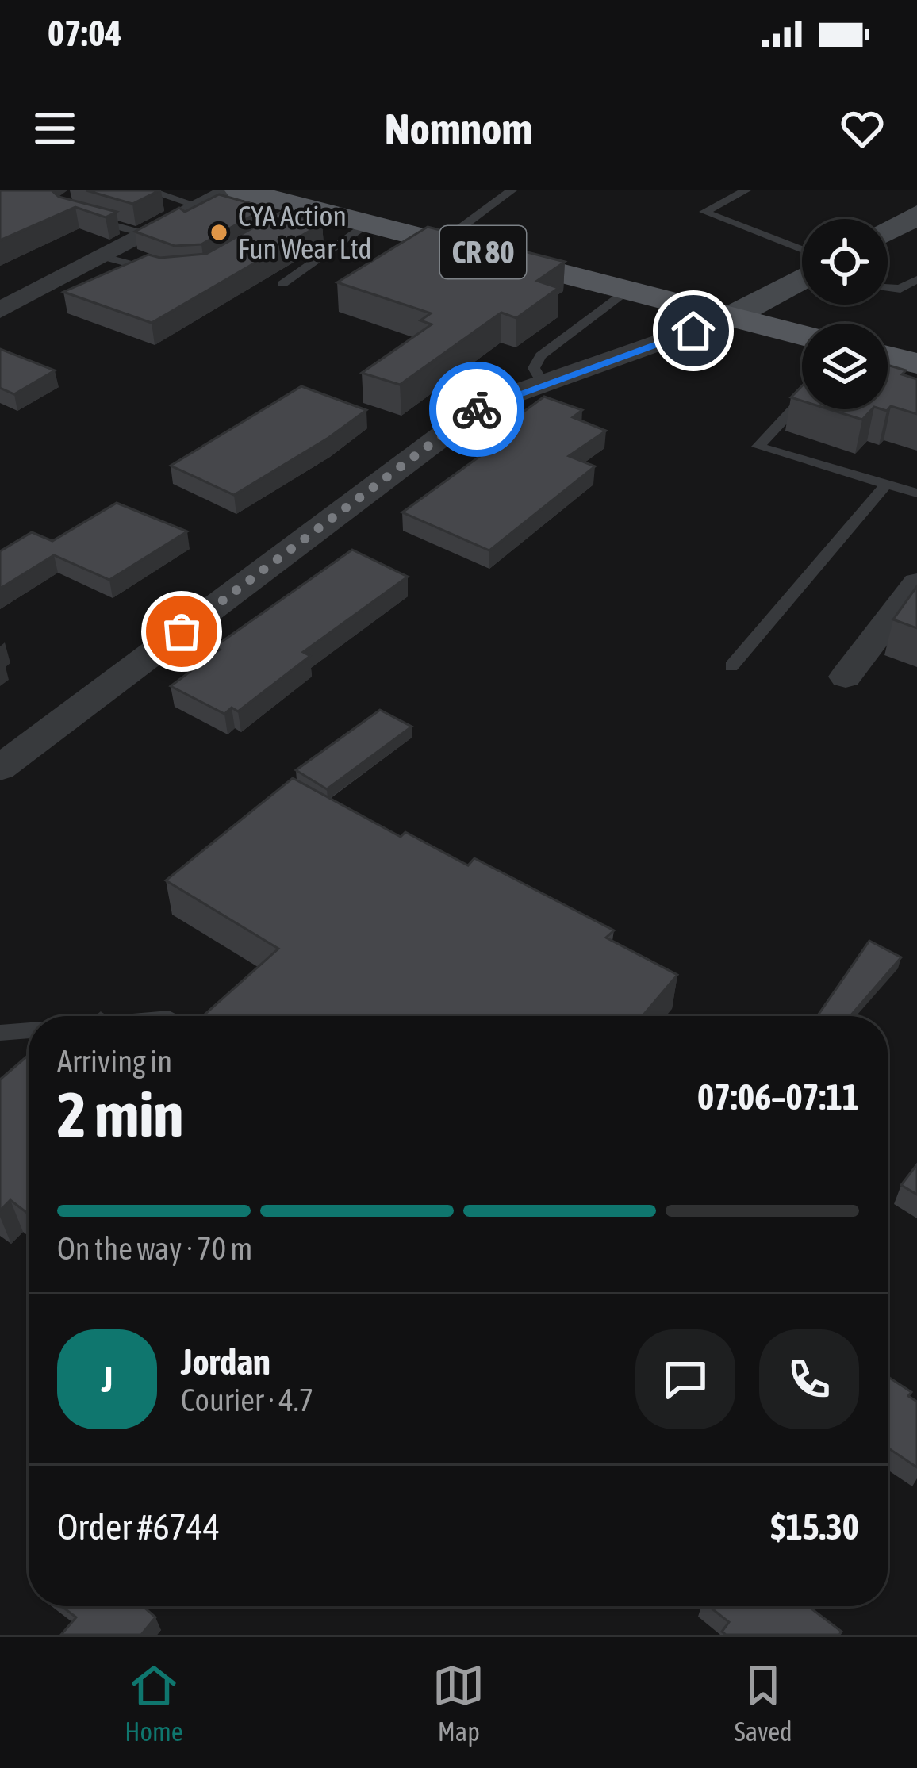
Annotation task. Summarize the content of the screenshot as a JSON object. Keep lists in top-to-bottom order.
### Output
{
  "streets": {
    "main road": ["CR 80"]
  },
  "places": ["CYA Action Fun Wear Ltd"],
  "page": {
    "status": "07:04",
    "header": "Nomnom",
    "heading": ["2 min", "Arriving in", "07:06–07:11"],
    "panel": [
      "Jordan",
      "Courier · 4.7",
      "Order #6744",
      "$15.30"
    ],
    "bar": "On the way · 70 m",
    "round": "J",
    "tabs": ["Home", "Map", "Saved"]
  }
}
